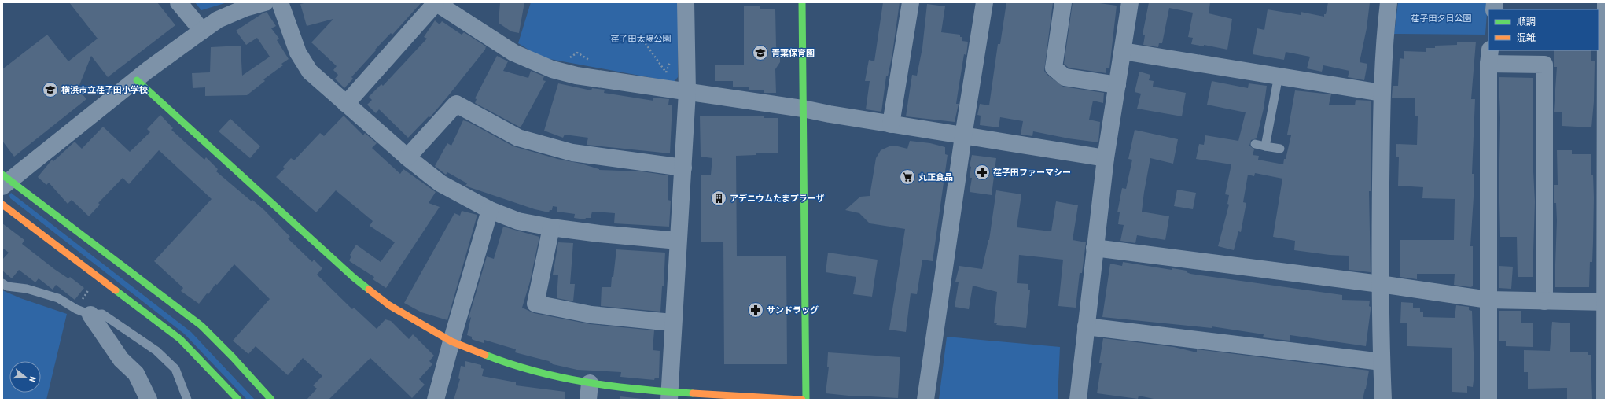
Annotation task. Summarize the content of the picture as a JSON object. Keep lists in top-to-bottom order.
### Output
{
  "parks": ["荏子田夕日公園", "荏子田太陽公園"],
  "places": {
    "school or university": ["青葉保育園", "横浜市立荏子田小学校"],
    "pharmacy": ["荏子田ファーマシー", "サンドラッグ"],
    "supermarket": ["丸正食品"],
    "building": ["アデニウムたまプラーザ"]
  },
  "legend": ["順調", "混雑"],
  "north": "right"
}
